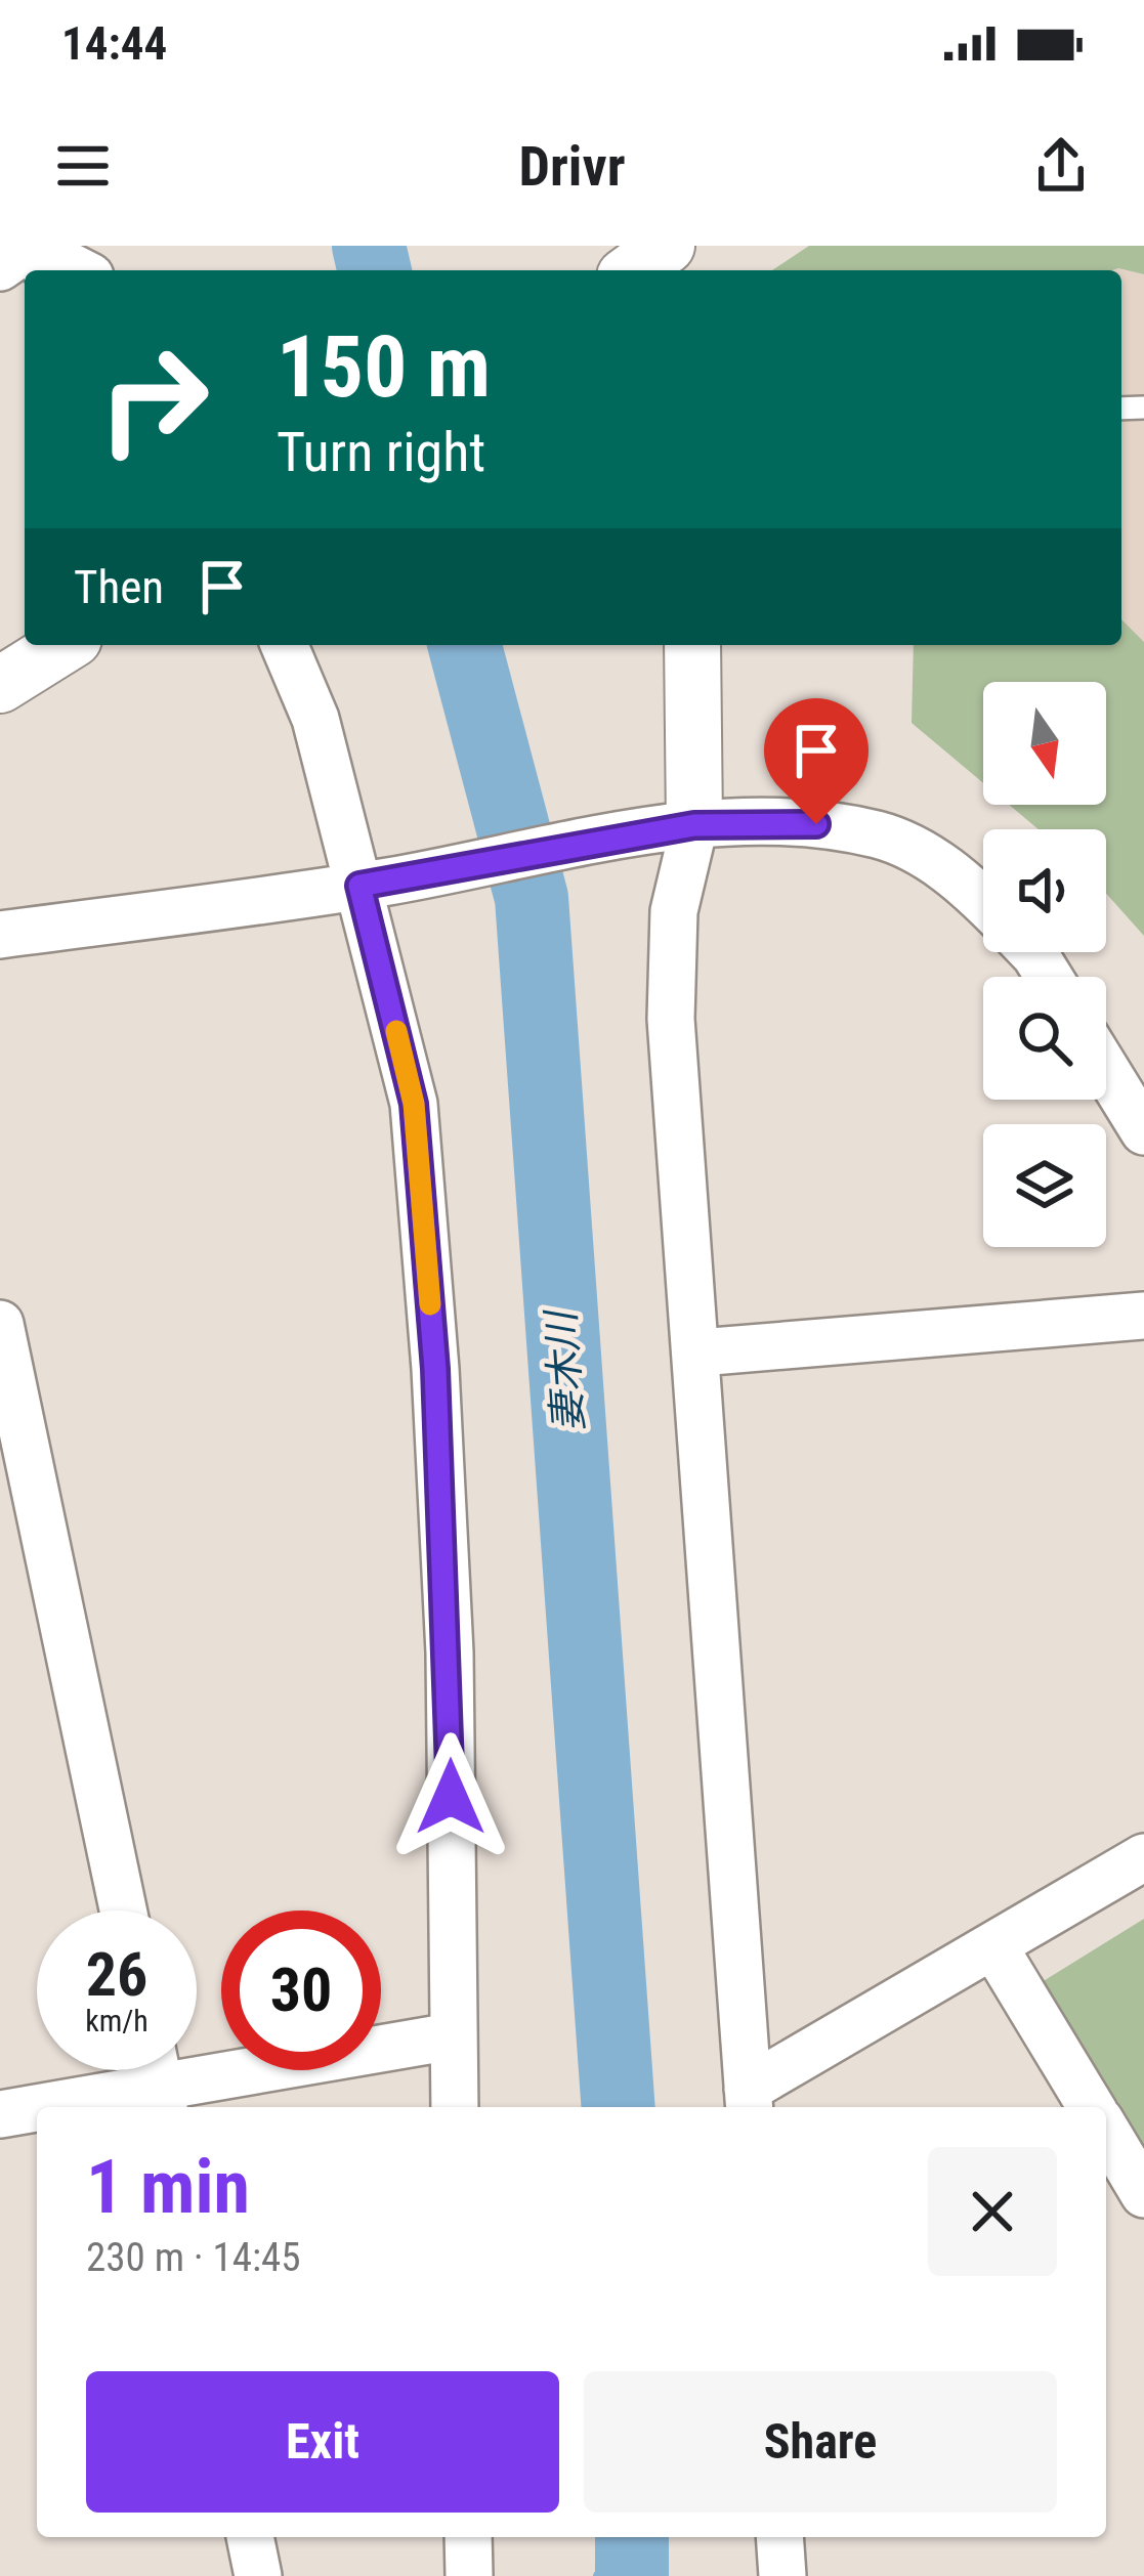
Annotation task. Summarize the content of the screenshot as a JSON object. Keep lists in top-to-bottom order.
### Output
{
  "water": ["妻木川"],
  "north": "bottom",
  "page": {
    "status": "14:44",
    "header": "Drivr",
    "turn": ["150 m", "Turn right"],
    "then": "Then",
    "speed": "26 km/h",
    "limit": "30",
    "heading": ["1 min", "230 m · 14:45"],
    "buttons": ["Exit", "Share"]
  }
}
